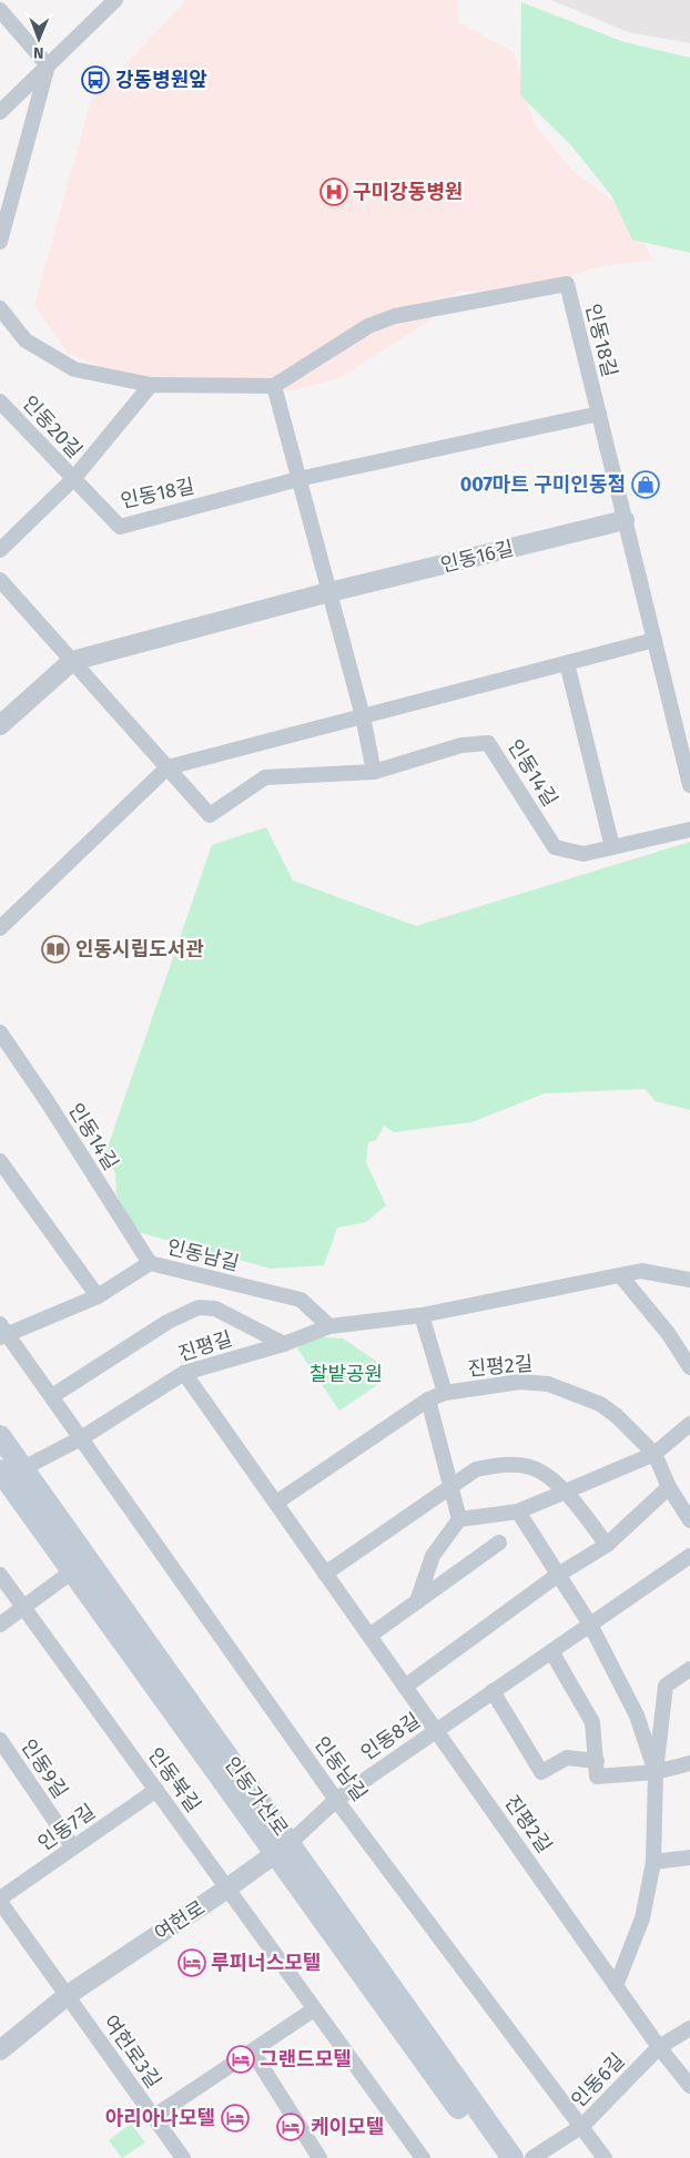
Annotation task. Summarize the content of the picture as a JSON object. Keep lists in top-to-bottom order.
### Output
{
  "streets": {
    "main road": ["인동가산로"],
    "street": [
      "인동18길",
      "인동20길",
      "인동16길",
      "인동14길",
      "인동남길",
      "진평길",
      "진평2길",
      "인동8길",
      "인동9길",
      "인동북길",
      "인동7길",
      "여헌로",
      "여헌로3길",
      "인동6길"
    ]
  },
  "crossings": [
    ["인동18길", "인동20길"],
    ["인동14길", "인동남길"],
    ["인동남길", "진평길"],
    ["인동남길", "인동8길"],
    ["인동남길", "인동6길"],
    ["진평길", "진평2길"],
    ["진평길", "인동가산로"],
    ["진평2길", "인동8길"],
    ["진평2길", "인동6길"],
    ["인동8길", "인동가산로"],
    ["인동8길", "여헌로"],
    ["인동9길", "인동7길"],
    ["인동북길", "인동7길"],
    ["인동북길", "여헌로"],
    ["인동가산로", "여헌로"],
    ["여헌로", "여헌로3길"]
  ],
  "parks": ["찰밭공원"],
  "places": {
    "bus stop": ["강동병원앞"],
    "hospital": ["구미강동병원"],
    "shop": ["007마트 구미인동점"],
    "library": ["인동시립도서관"],
    "hotel": [
      "루피너스모텔",
      "그랜드모텔",
      "아리아나모텔",
      "케이모텔"
    ]
  },
  "north": "bottom"
}
